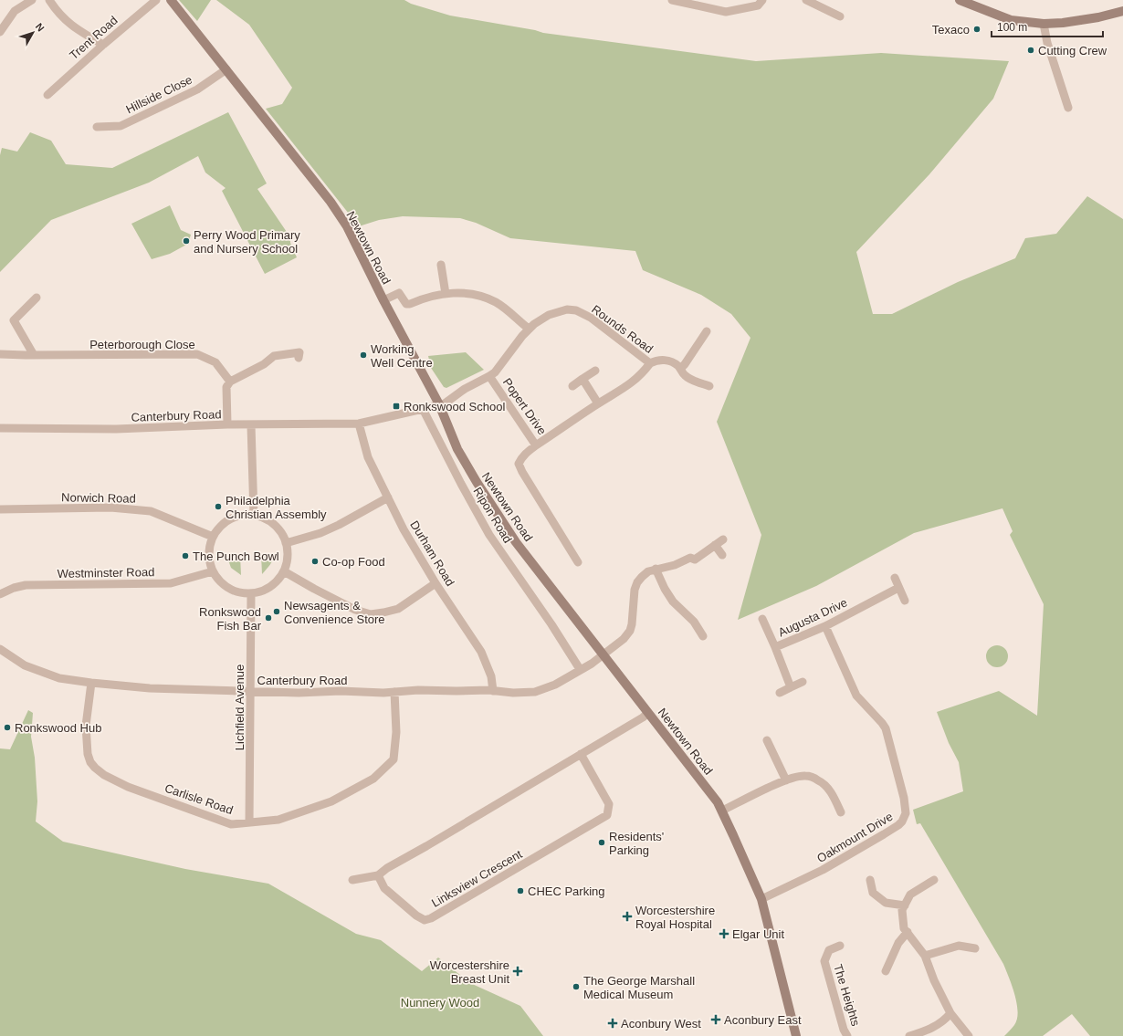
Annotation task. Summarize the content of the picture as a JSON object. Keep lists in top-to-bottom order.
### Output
{
  "streets": {
    "main road": ["Newtown Road"],
    "street": [
      "Trent Road",
      "Hillside Close",
      "Rounds Road",
      "Peterborough Close",
      "Popert Drive",
      "Canterbury Road",
      "Norwich Road",
      "Ripon Road",
      "Durham Road",
      "Westminster Road",
      "Augusta Drive",
      "Lichfield Avenue",
      "Carlisle Road",
      "Oakmount Drive",
      "Linksview Crescent",
      "The Heights"
    ]
  },
  "crossings": [
    ["Hillside Close", "Newtown Road"],
    ["Newtown Road", "Rounds Road"],
    ["Newtown Road", "Canterbury Road"],
    ["Newtown Road", "Oakmount Drive"],
    ["Rounds Road", "Popert Drive"],
    ["Rounds Road", "Canterbury Road"],
    ["Canterbury Road", "Ripon Road"],
    ["Canterbury Road", "Durham Road"],
    ["Canterbury Road", "Lichfield Avenue"],
    ["Canterbury Road", "Carlisle Road"],
    ["Norwich Road", "Westminster Road"],
    ["Norwich Road", "Lichfield Avenue"],
    ["Westminster Road", "Lichfield Avenue"],
    ["Augusta Drive", "Oakmount Drive"],
    ["Lichfield Avenue", "Carlisle Road"]
  ],
  "parks": ["Nunnery Wood"],
  "places": {
    "other": [
      "Texaco",
      "Cutting Crew",
      "Perry Wood Primary and Nursery School",
      "Working Well Centre",
      "Philadelphia Christian Assembly",
      "The Punch Bowl",
      "Co-op Food",
      "Newsagents & Convenience Store",
      "Ronkswood Fish Bar",
      "Ronkswood Hub",
      "Residents' Parking",
      "CHEC Parking",
      "The George Marshall Medical Museum"
    ],
    "transit": ["Ronkswood School"],
    "health": [
      "Worcestershire Royal Hospital",
      "Elgar Unit",
      "Worcestershire Breast Unit",
      "Aconbury East",
      "Aconbury West"
    ]
  },
  "scale_bar": "100 m",
  "north": "top right"
}
